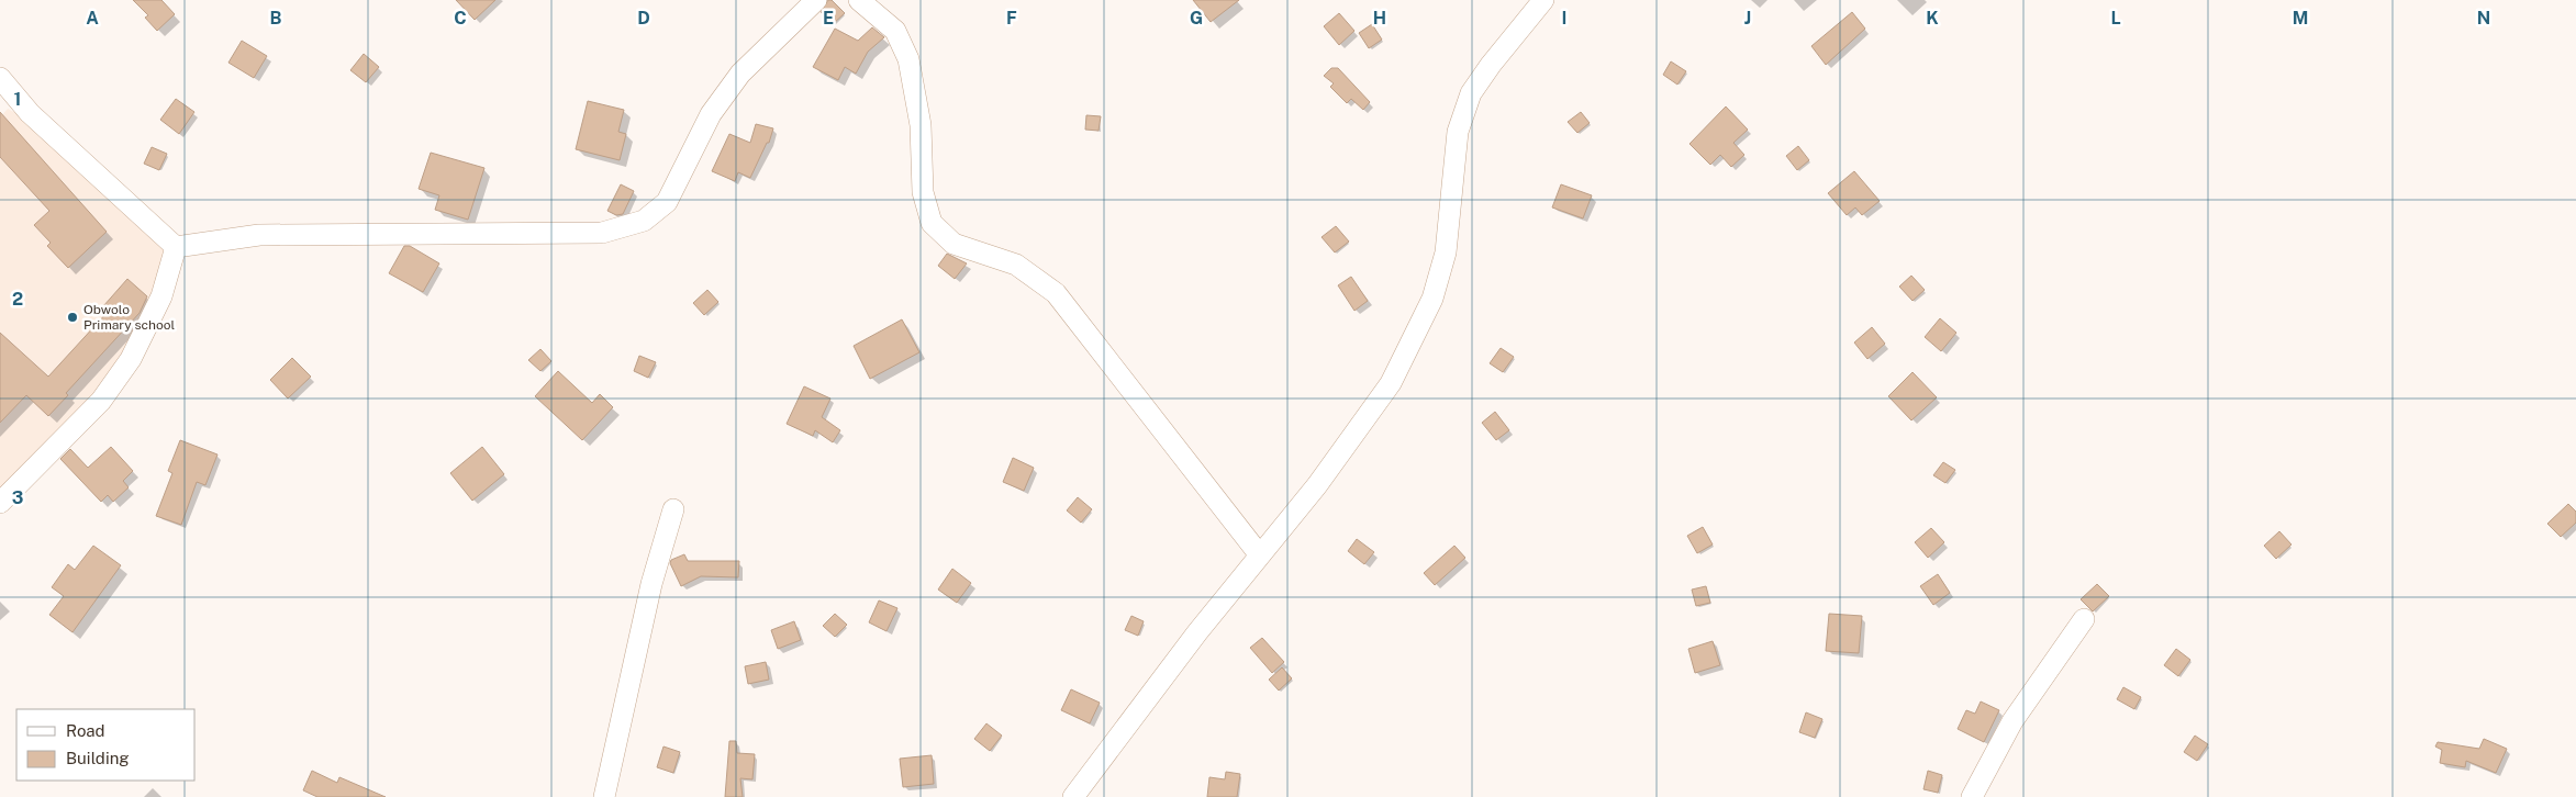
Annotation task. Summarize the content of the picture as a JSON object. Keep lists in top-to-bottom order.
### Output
{
  "places": ["Obwolo Primary school"],
  "legend": ["Road", "Building"],
  "grid": {
    "columns": [
      "A",
      "B",
      "C",
      "D",
      "E",
      "F",
      "G",
      "H",
      "I",
      "J",
      "K",
      "L",
      "M",
      "N"
    ],
    "rows": ["1", "2", "3"]
  }
}
